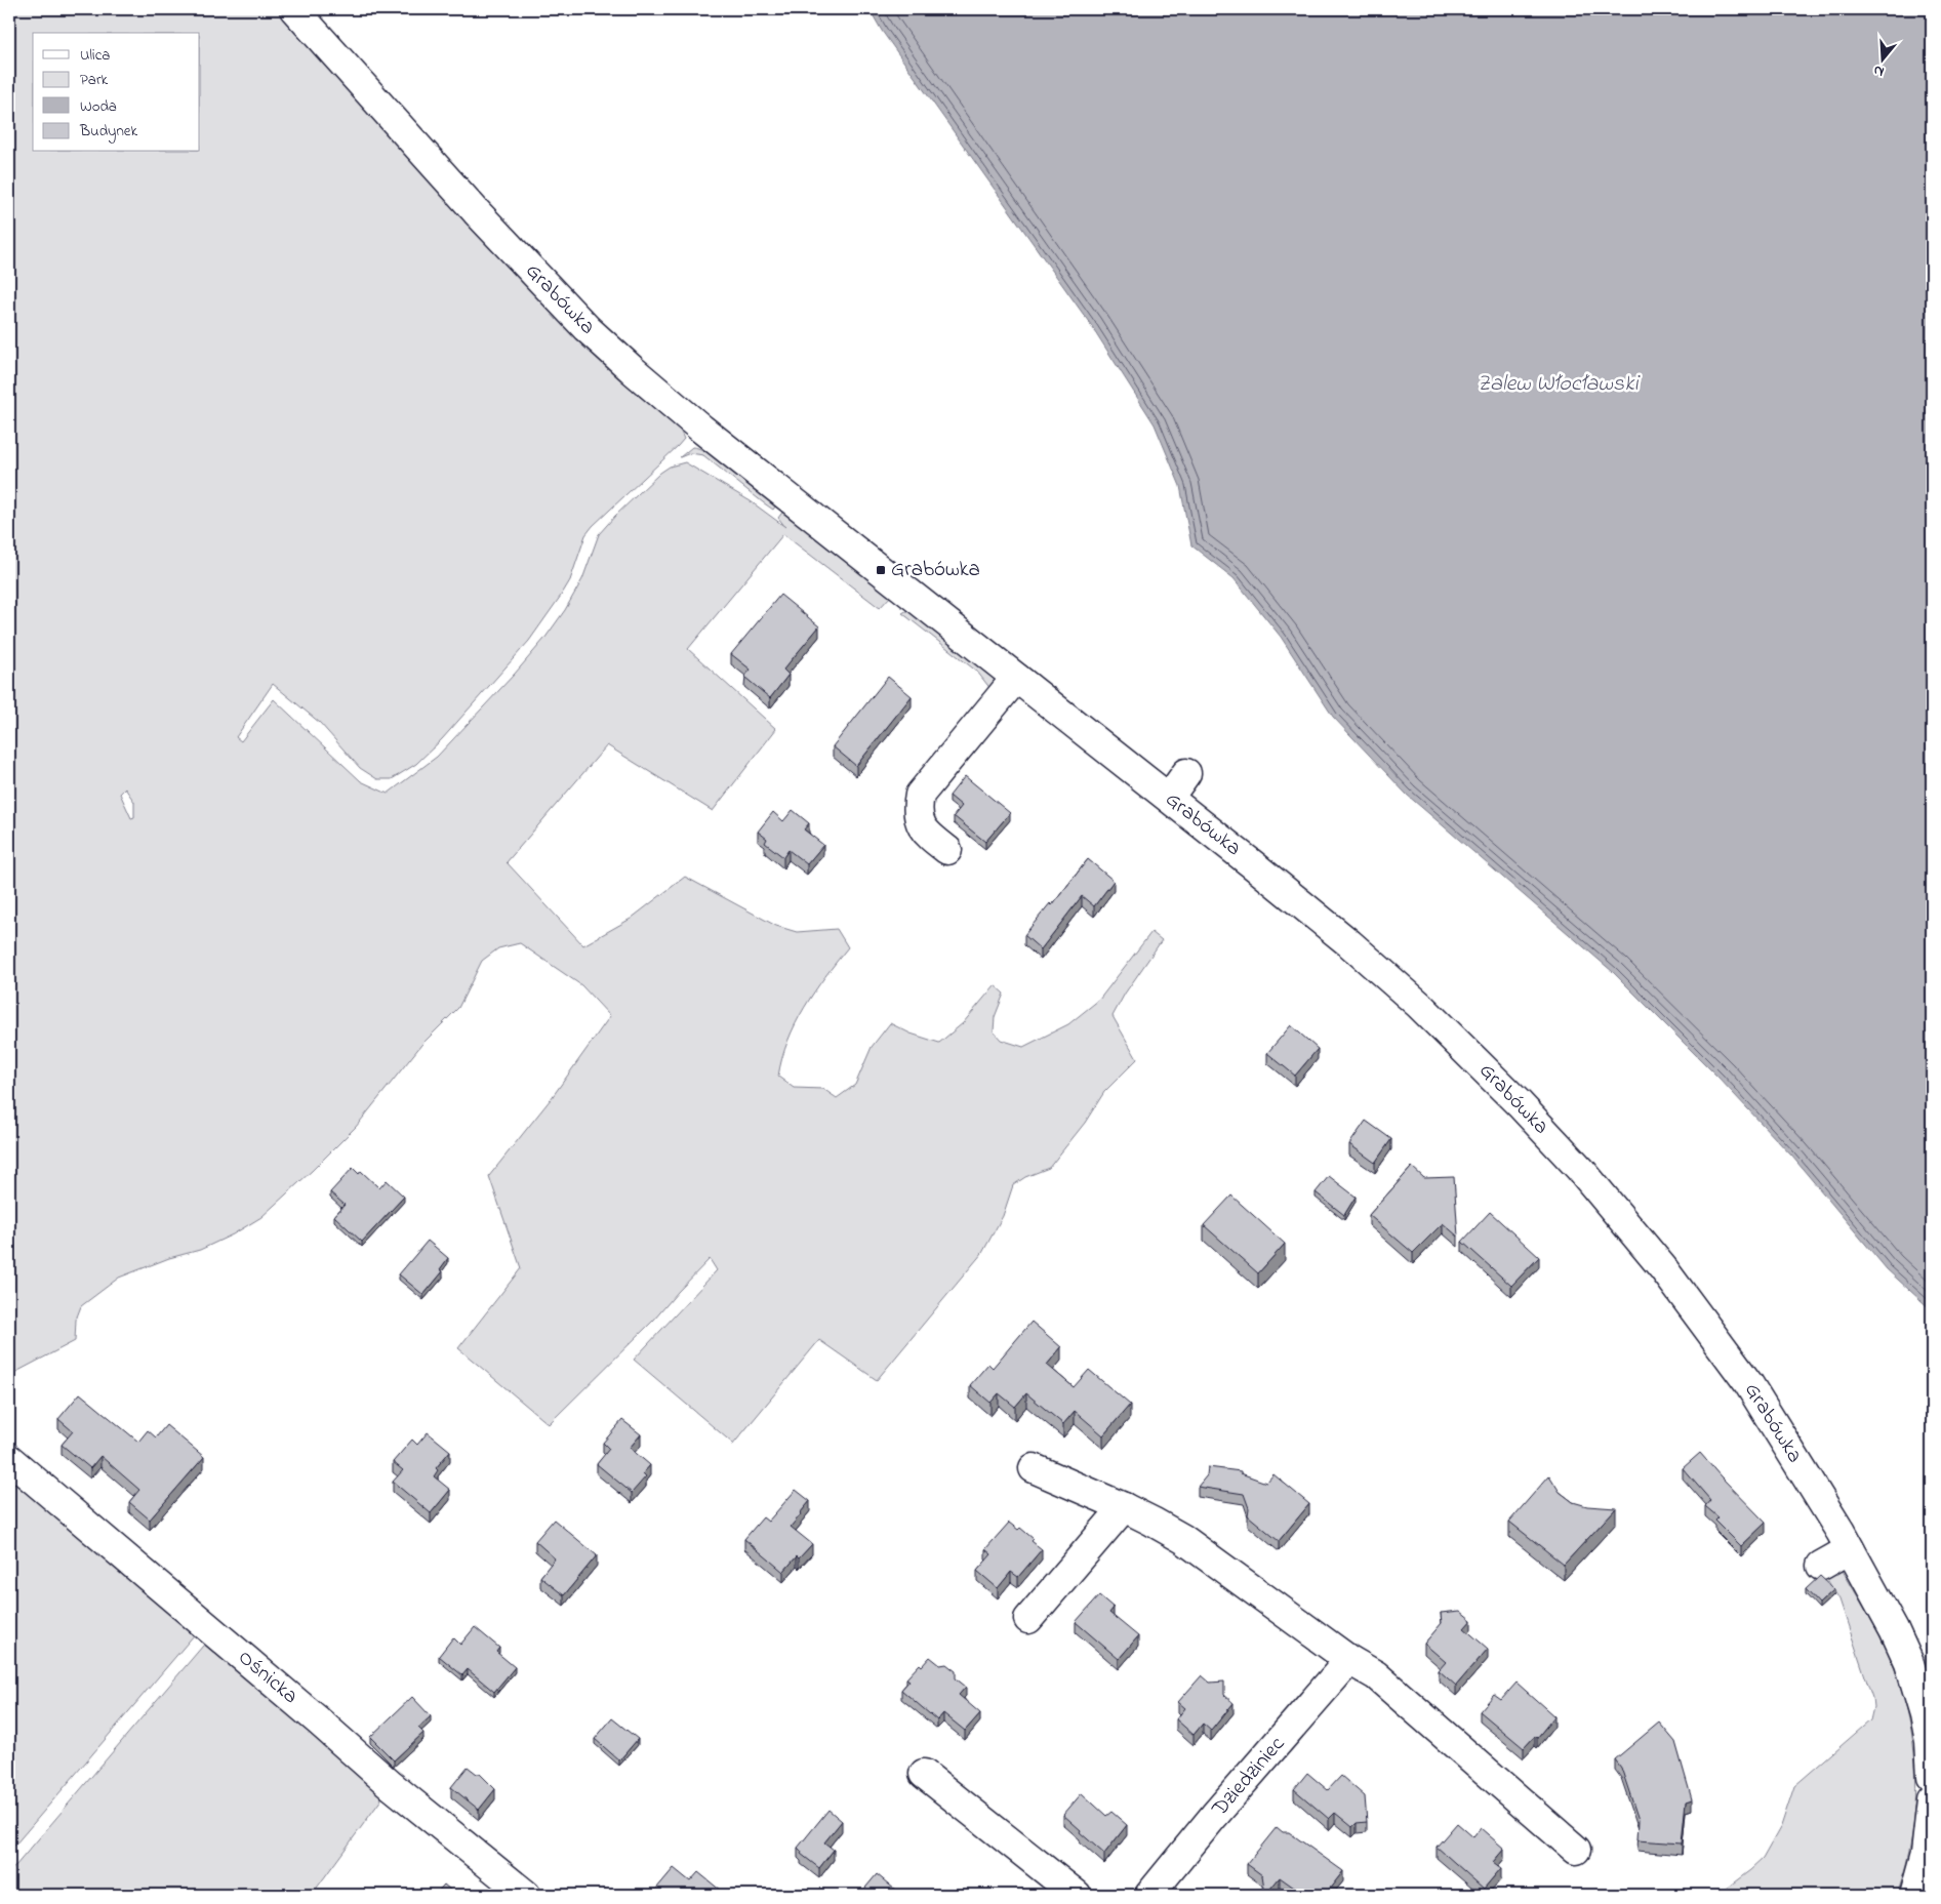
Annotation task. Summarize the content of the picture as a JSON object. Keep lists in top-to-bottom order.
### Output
{
  "streets": {
    "street": ["Grabówka", "Ośnicka", "Dziedziniec"]
  },
  "water": ["Zalew Włocławski"],
  "places": {
    "transit": ["Grabówka"]
  },
  "legend": [
    "Ulica",
    "Park",
    "Woda",
    "Budynek"
  ],
  "north": "bottom"
}
